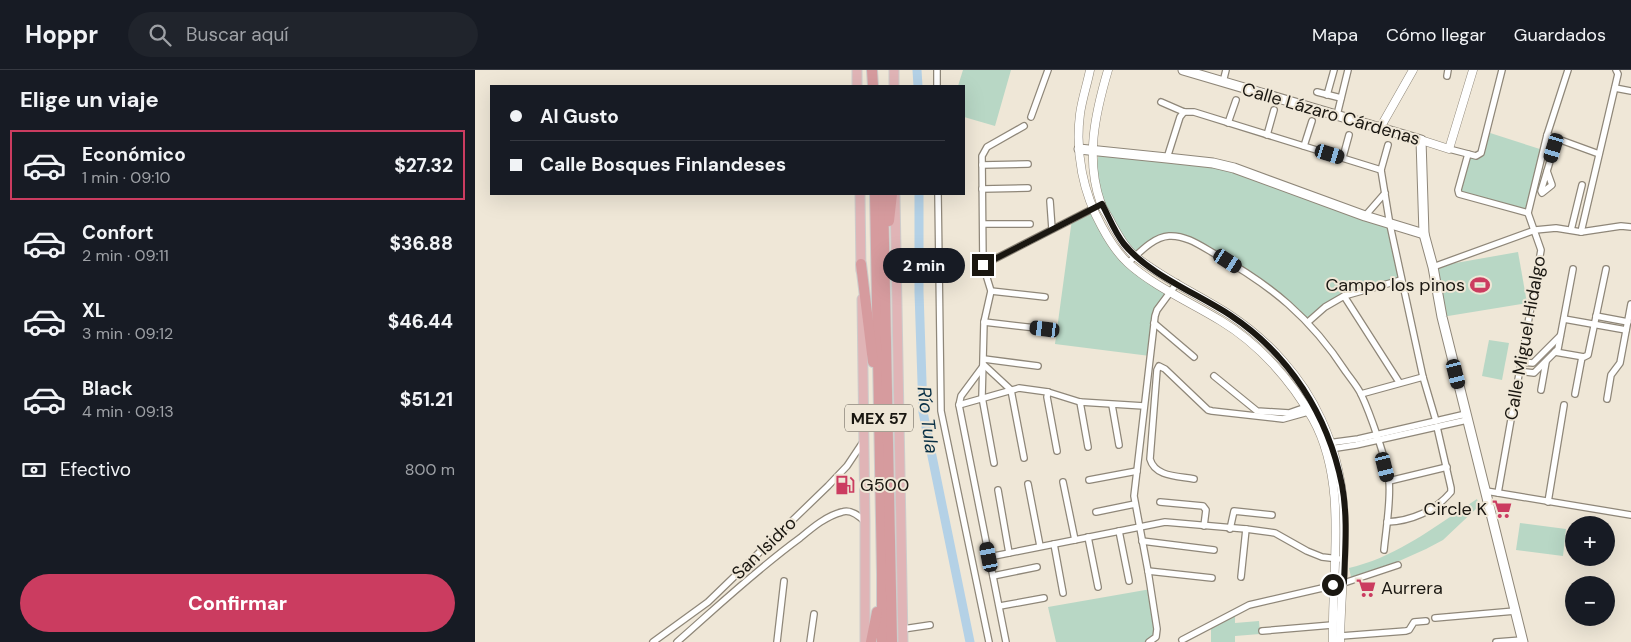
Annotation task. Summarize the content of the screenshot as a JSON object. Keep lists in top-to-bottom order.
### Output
{
  "streets": {
    "highway": ["MEX 57"],
    "main road": ["Calle Lázaro Cárdenas"],
    "street": ["Calle Miguel Hidalgo", "San Isidro"]
  },
  "water": ["Río Tula"],
  "places": {
    "sports": ["Campo los pinos"],
    "fuel station": ["G500"],
    "supermarket": ["Circle K", "Aurrera"]
  },
  "page": {
    "header": "Hoppr",
    "search": "Buscar aquí",
    "nav": ["Mapa", "Cómo llegar", "Guardados"],
    "heading": "Elige un viaje",
    "banner": ["Al Gusto", "Calle Bosques Finlandeses"],
    "list": [
      {
        "name": "Económico",
        "note": "1 min · 09:10",
        "value": "$27.32"
      },
      {
        "name": "Confort",
        "note": "2 min · 09:11",
        "value": "$36.88"
      },
      {
        "name": "XL",
        "note": "3 min · 09:12",
        "value": "$46.44"
      },
      {
        "name": "Black",
        "note": "4 min · 09:13",
        "value": "$51.21"
      }
    ],
    "bubble": "2 min",
    "pay": ["Efectivo", "800 m"],
    "map_buttons": ["+", "−"],
    "buttons": "Confirmar"
  }
}
